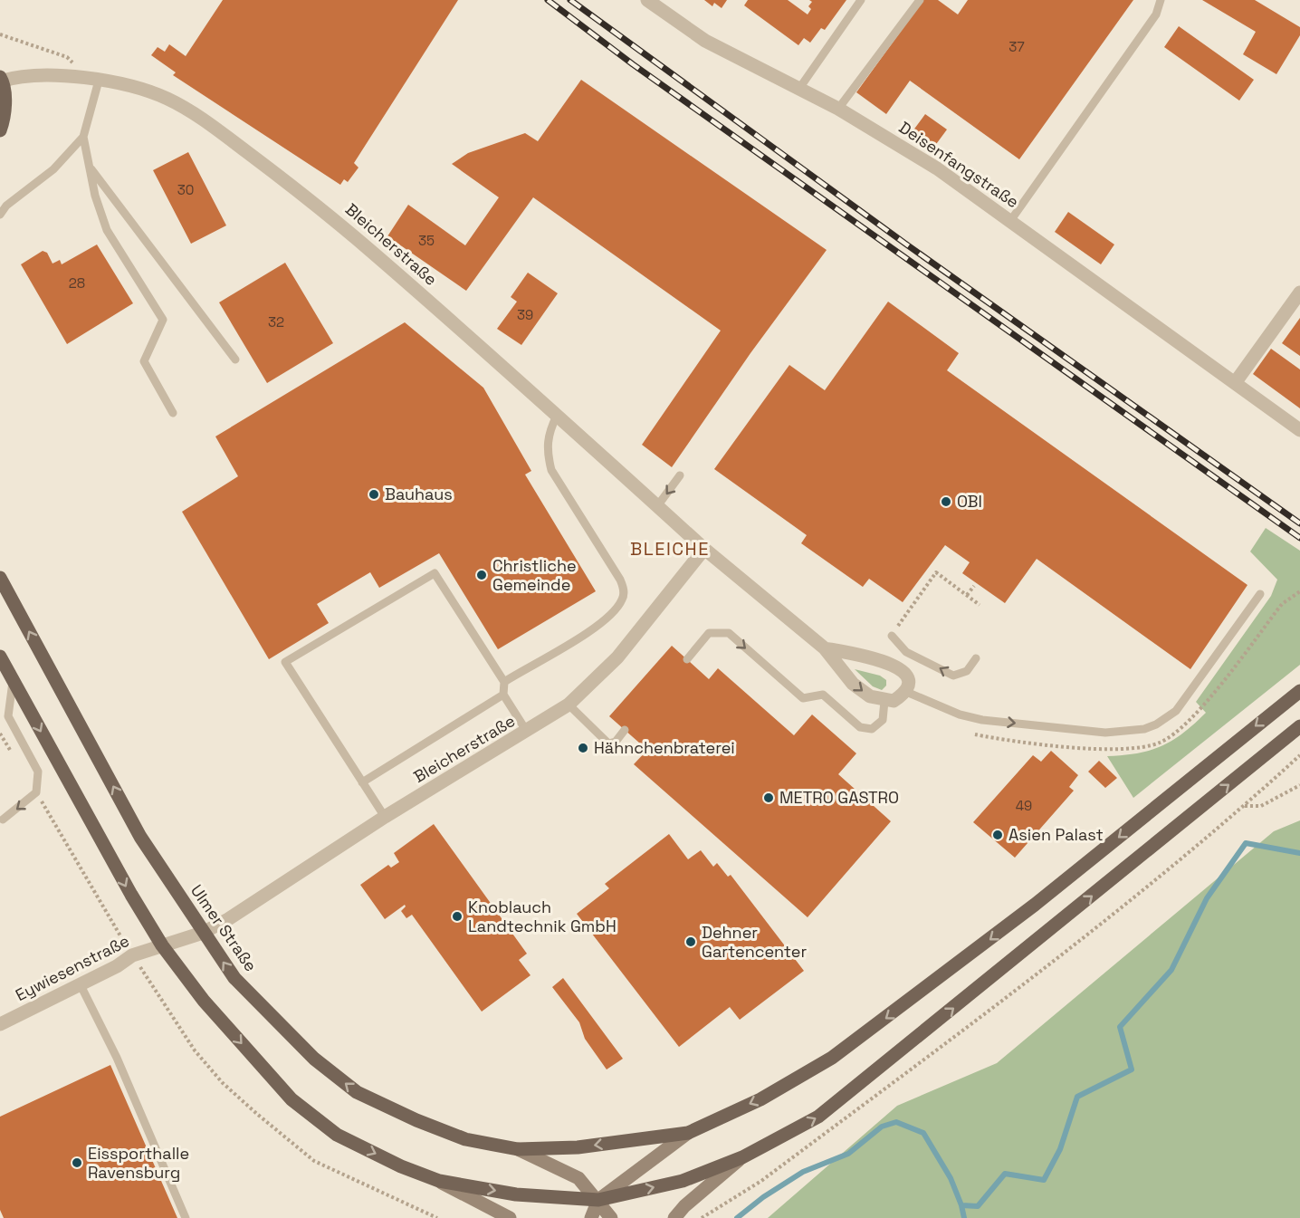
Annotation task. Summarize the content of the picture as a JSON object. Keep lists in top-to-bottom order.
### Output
{
  "streets": {
    "main road": ["Ulmer Straße"],
    "street": ["Deisenfangstraße", "Bleicherstraße", "Eywiesenstraße"]
  },
  "crossings": [
    ["Bleicherstraße", "Ulmer Straße"],
    ["Bleicherstraße", "Eywiesenstraße"],
    ["Ulmer Straße", "Eywiesenstraße"]
  ],
  "districts": ["BLEICHE"],
  "places": [
    "Bauhaus",
    "OBI",
    "Christliche Gemeinde",
    "Hähnchenbraterei",
    "METRO GASTRO",
    "Asien Palast",
    "Knoblauch Landtechnik GmbH",
    "Dehner Gartencenter",
    "Eissporthalle Ravensburg"
  ],
  "house_numbers": [
    "37",
    "30",
    "35",
    "28",
    "39",
    "32",
    "49"
  ]
}
